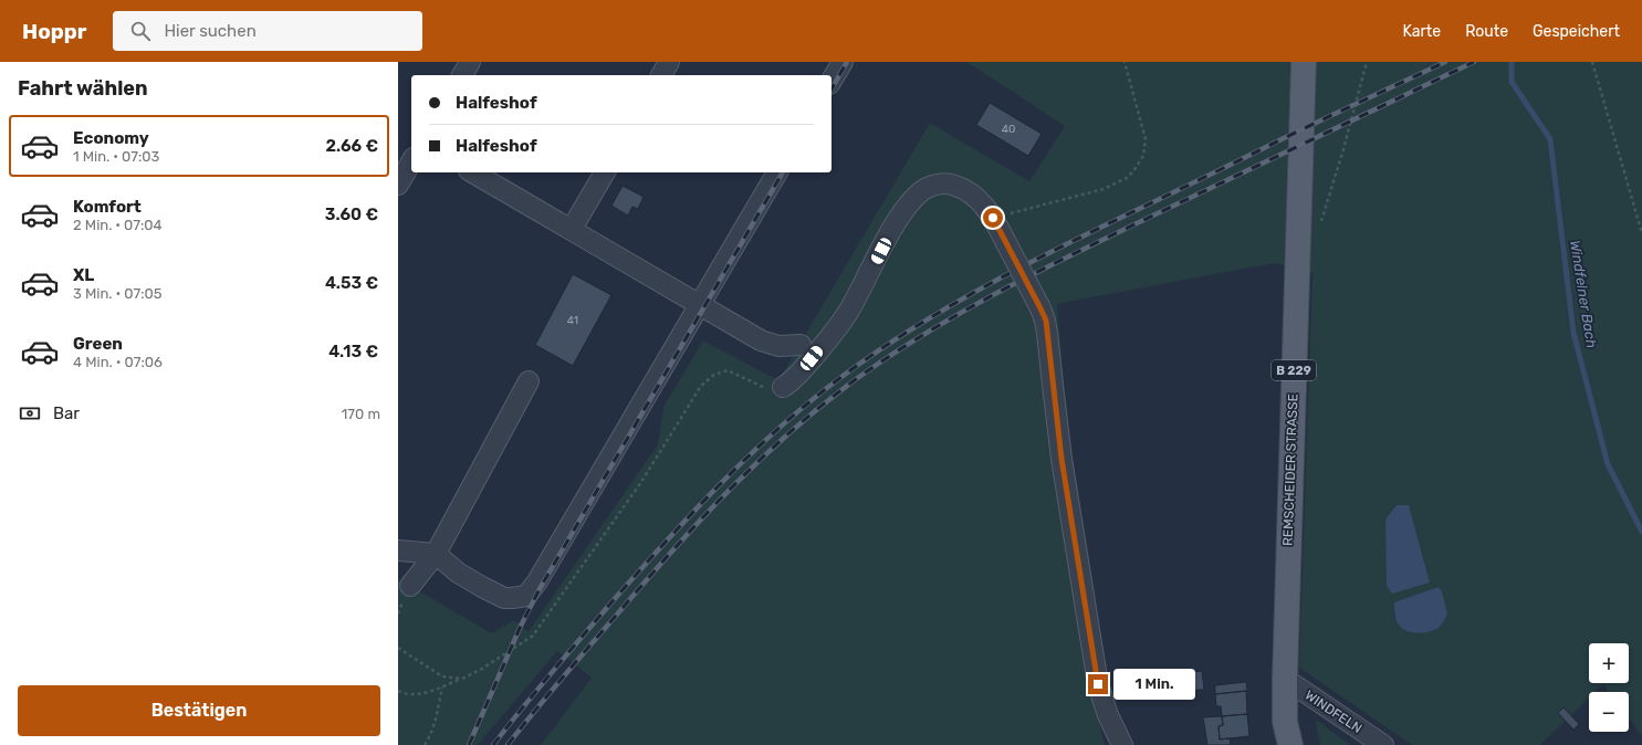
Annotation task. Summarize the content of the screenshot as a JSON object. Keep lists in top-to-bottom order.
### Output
{
  "streets": {
    "main road": ["B 229", "REMSCHEIDER STRASSE"],
    "street": ["WINDFELN"]
  },
  "crossings": [
    ["REMSCHEIDER STRASSE", "WINDFELN"]
  ],
  "water": ["Windfelner Bach"],
  "house_numbers": ["40", "41"],
  "page": {
    "header": "Hoppr",
    "search": "Hier suchen",
    "nav": ["Karte", "Route", "Gespeichert"],
    "heading": "Fahrt wählen",
    "banner": ["Halfeshof", "Halfeshof"],
    "list": [
      {
        "name": "Economy",
        "note": "1 Min. · 07:03",
        "value": "2.66 €"
      },
      {
        "name": "Komfort",
        "note": "2 Min. · 07:04",
        "value": "3.60 €"
      },
      {
        "name": "XL",
        "note": "3 Min. · 07:05",
        "value": "4.53 €"
      },
      {
        "name": "Green",
        "note": "4 Min. · 07:06",
        "value": "4.13 €"
      }
    ],
    "pay": ["Bar", "170 m"],
    "map_buttons": ["+", "−"],
    "bubble": "1 Min.",
    "buttons": "Bestätigen"
  }
}
